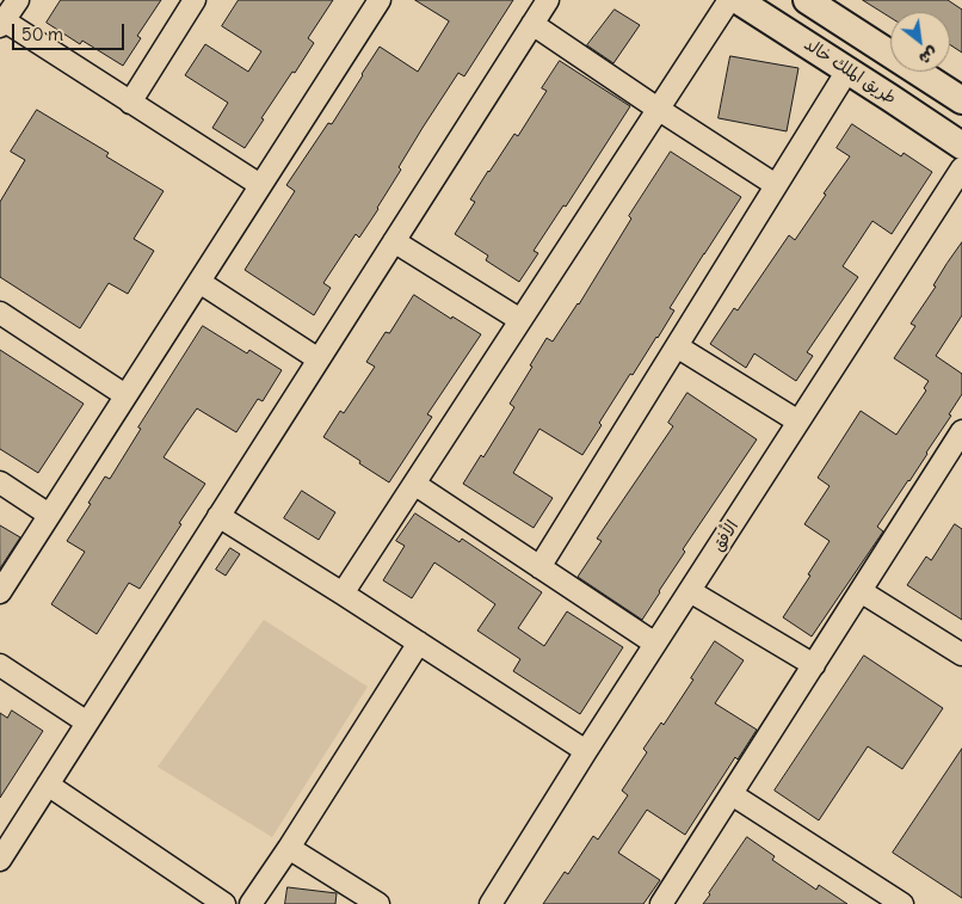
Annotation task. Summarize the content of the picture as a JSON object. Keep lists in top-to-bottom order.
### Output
{
  "streets": {
    "main road": ["طريق الملك خالد"],
    "street": ["الأفق"]
  },
  "scale_bar": "50 m",
  "north": "bottom right"
}
